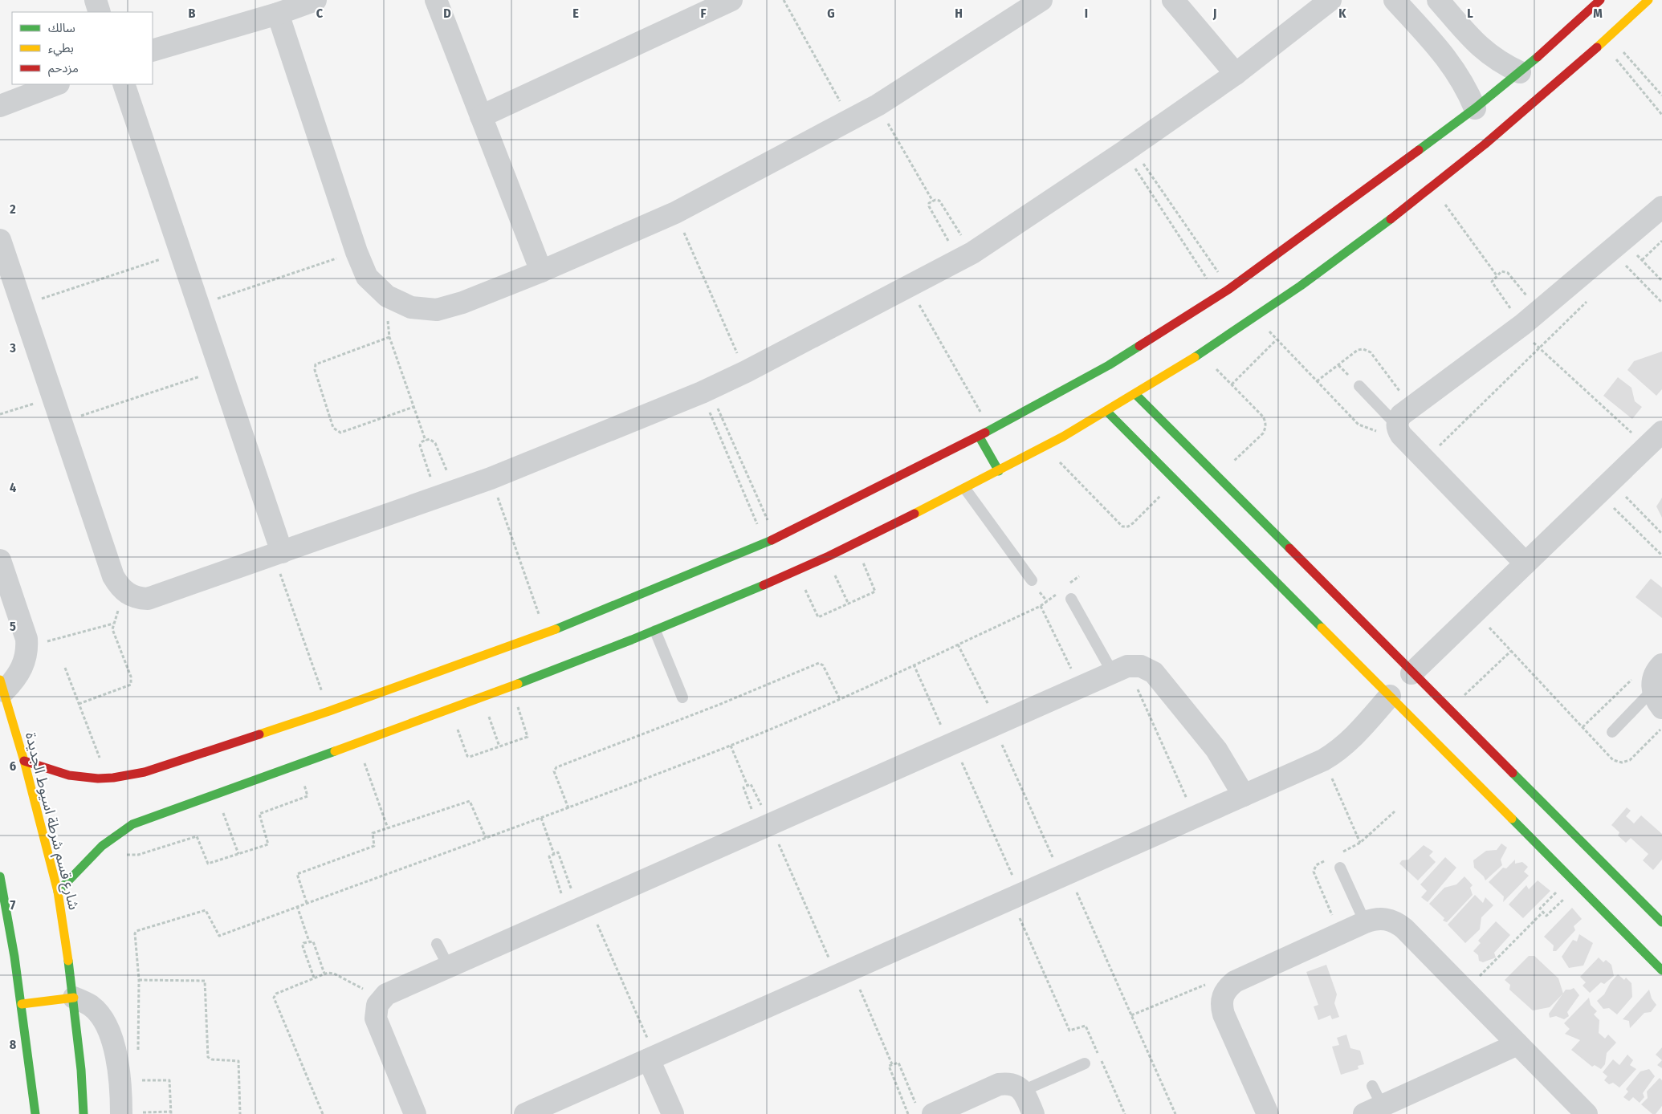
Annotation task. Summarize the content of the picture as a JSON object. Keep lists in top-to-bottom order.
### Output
{
  "streets": {
    "street": ["شارع قسم شرطة اسيوط الجديدة"]
  },
  "legend": ["سالك", "بطيء", "مزدحم"],
  "grid": {
    "columns": [
      "B",
      "C",
      "D",
      "E",
      "F",
      "G",
      "H",
      "I",
      "J",
      "K",
      "L",
      "M"
    ],
    "rows": [
      "2",
      "3",
      "4",
      "5",
      "6",
      "7",
      "8"
    ]
  }
}
